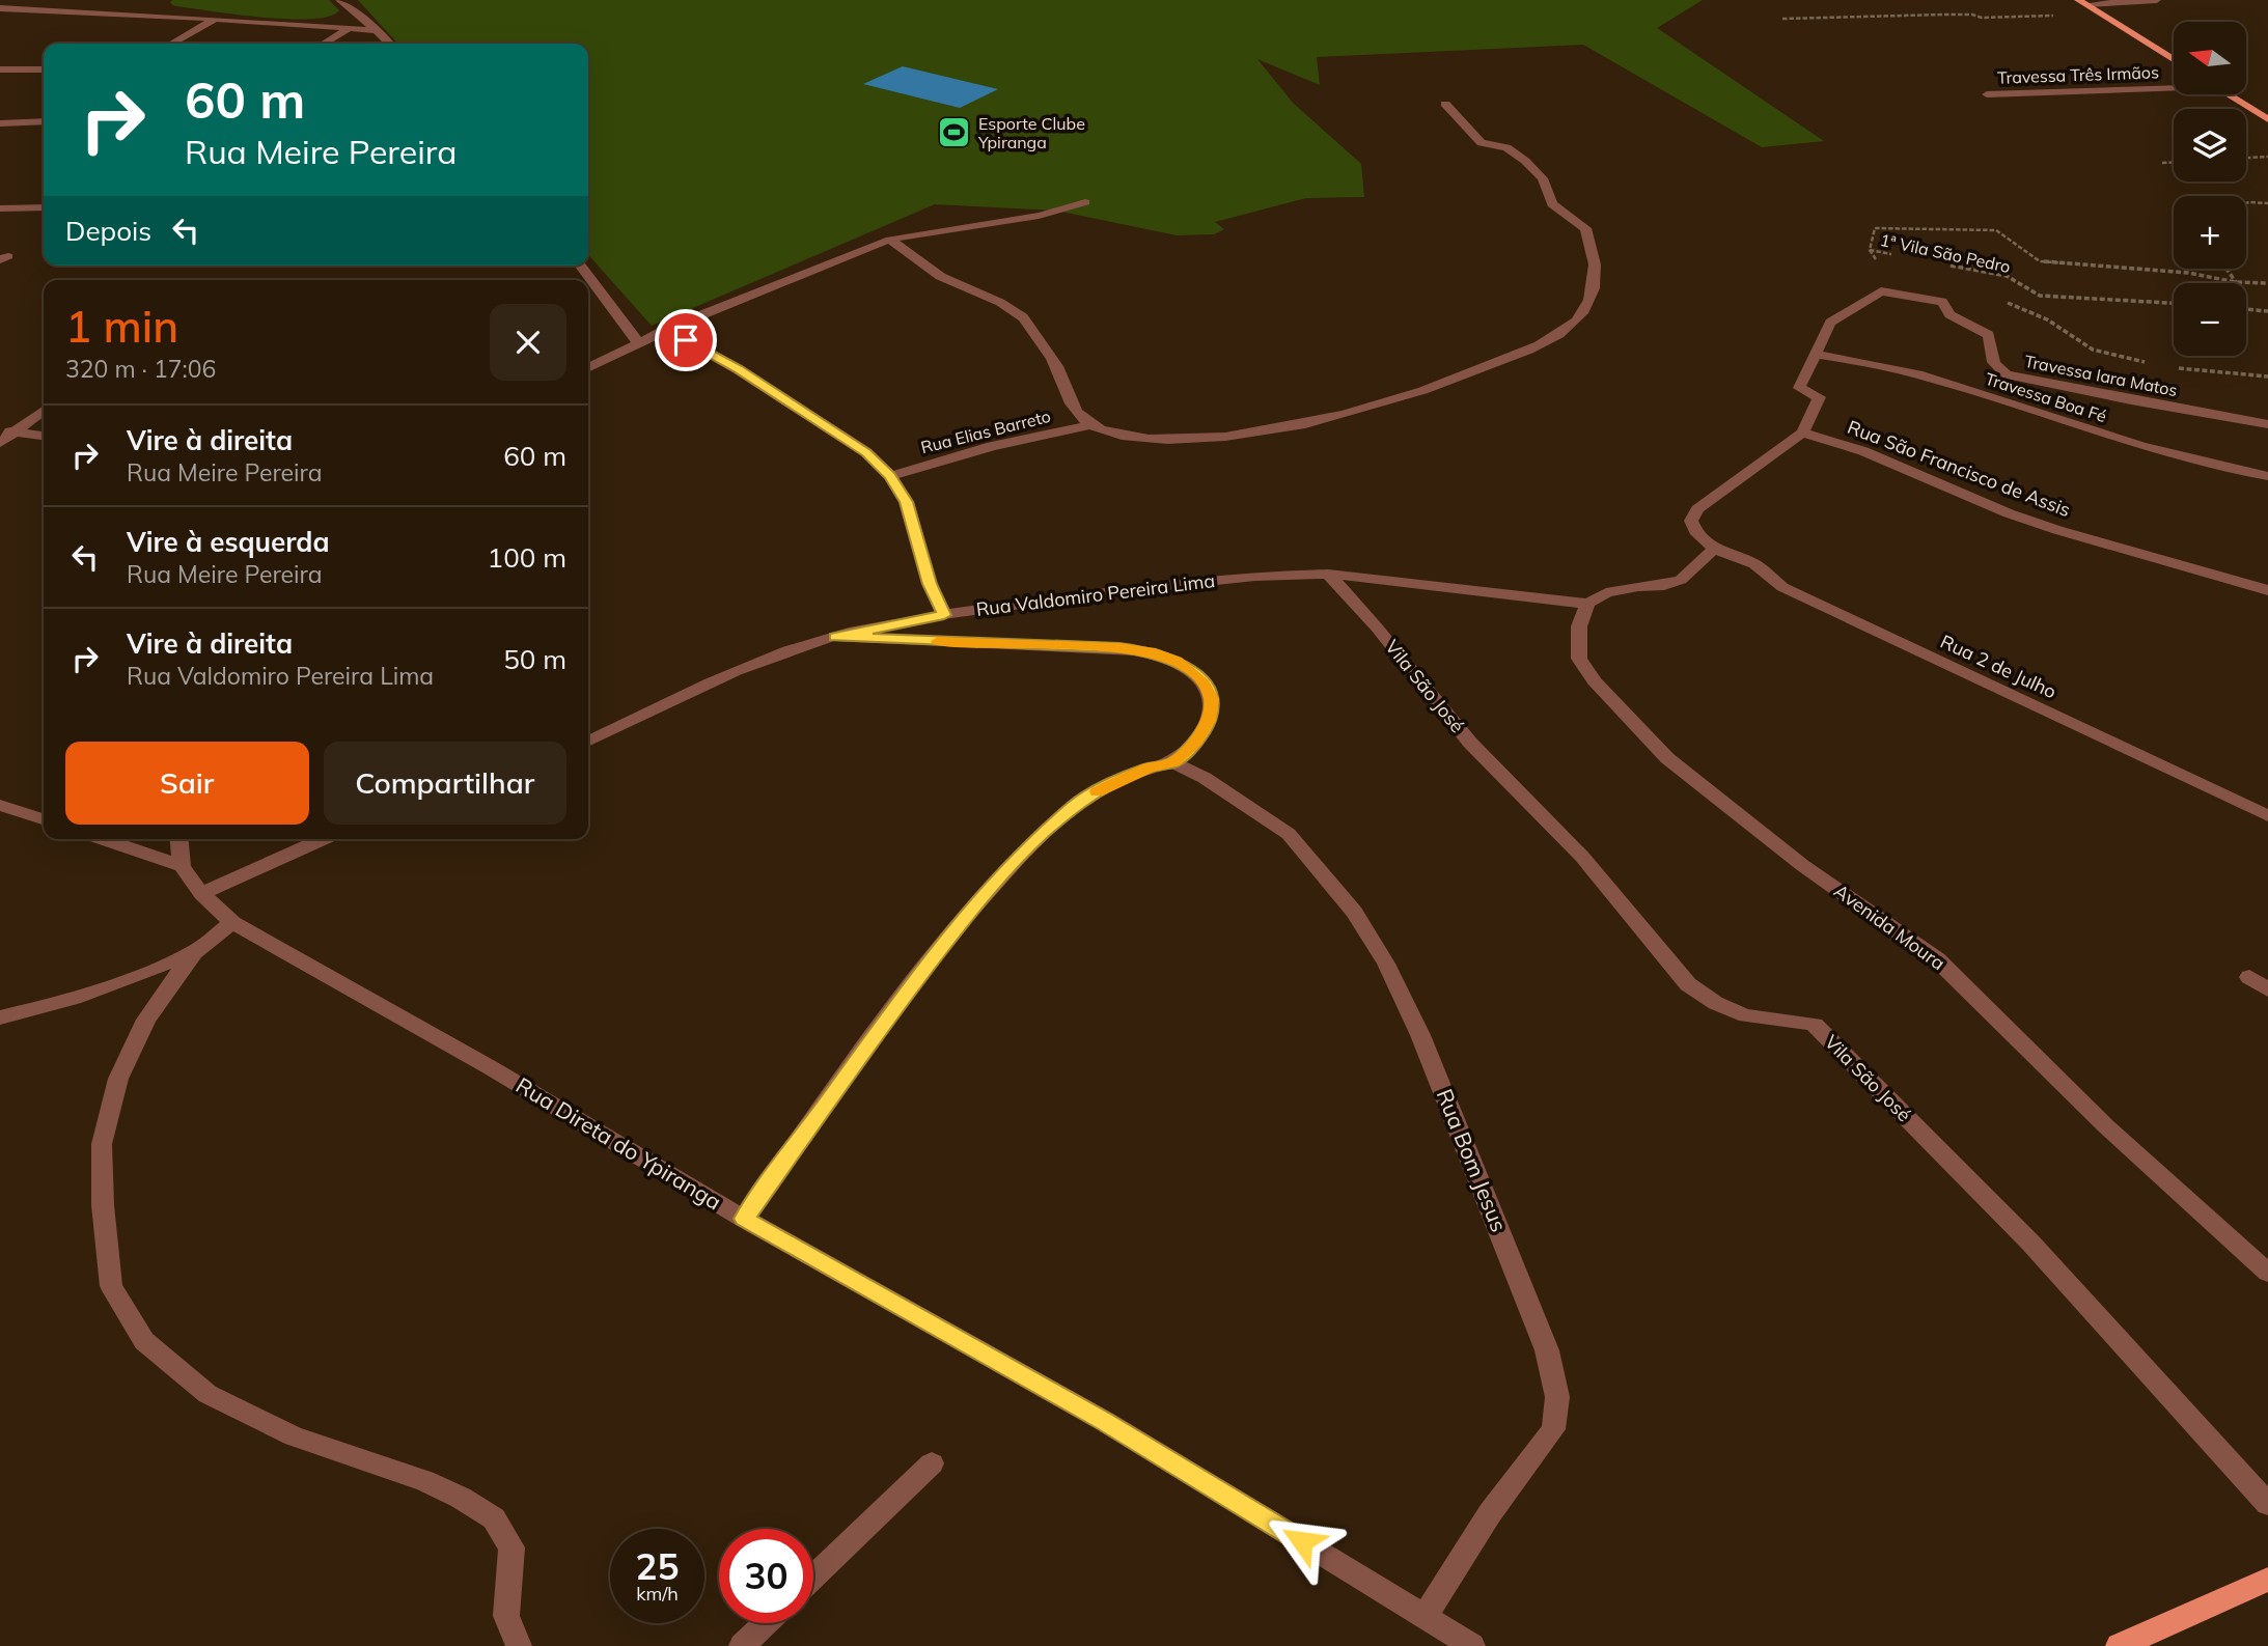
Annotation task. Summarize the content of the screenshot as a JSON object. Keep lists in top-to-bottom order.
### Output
{
  "streets": {
    "street": [
      "Travessa Três Irmãos",
      "Travessa Iara Matos",
      "Travessa Boa Fé",
      "Rua Elias Barreto",
      "Rua São Francisco de Assis",
      "Rua Valdomiro Pereira Lima",
      "Rua 2 de Julho",
      "Vila São José",
      "Avenida Moura",
      "Rua Direta do Ypiranga",
      "Rua Bom Jesus"
    ],
    "path": ["1ª Vila São Pedro"]
  },
  "crossings": [
    ["Travessa Iara Matos", "Travessa Boa Fé"],
    ["Rua Valdomiro Pereira Lima", "Vila São José"],
    ["Rua Valdomiro Pereira Lima", "Avenida Moura"],
    ["Rua Direta do Ypiranga", "Rua Bom Jesus"]
  ],
  "places": {
    "sports": ["Esporte Clube Ypiranga"]
  },
  "north": "left",
  "page": {
    "map_buttons": ["+", "−"],
    "turn": ["60 m", "Rua Meire Pereira"],
    "then": "Depois",
    "heading": ["1 min", "320 m · 17:06"],
    "list": [
      {
        "name": "Vire à direita",
        "note": "Rua Meire Pereira",
        "value": "60 m"
      },
      {
        "name": "Vire à esquerda",
        "note": "Rua Meire Pereira",
        "value": "100 m"
      },
      {
        "name": "Vire à direita",
        "note": "Rua Valdomiro Pereira Lima",
        "value": "50 m"
      }
    ],
    "buttons": ["Sair", "Compartilhar"],
    "speed": "25 km/h",
    "limit": "30"
  }
}
